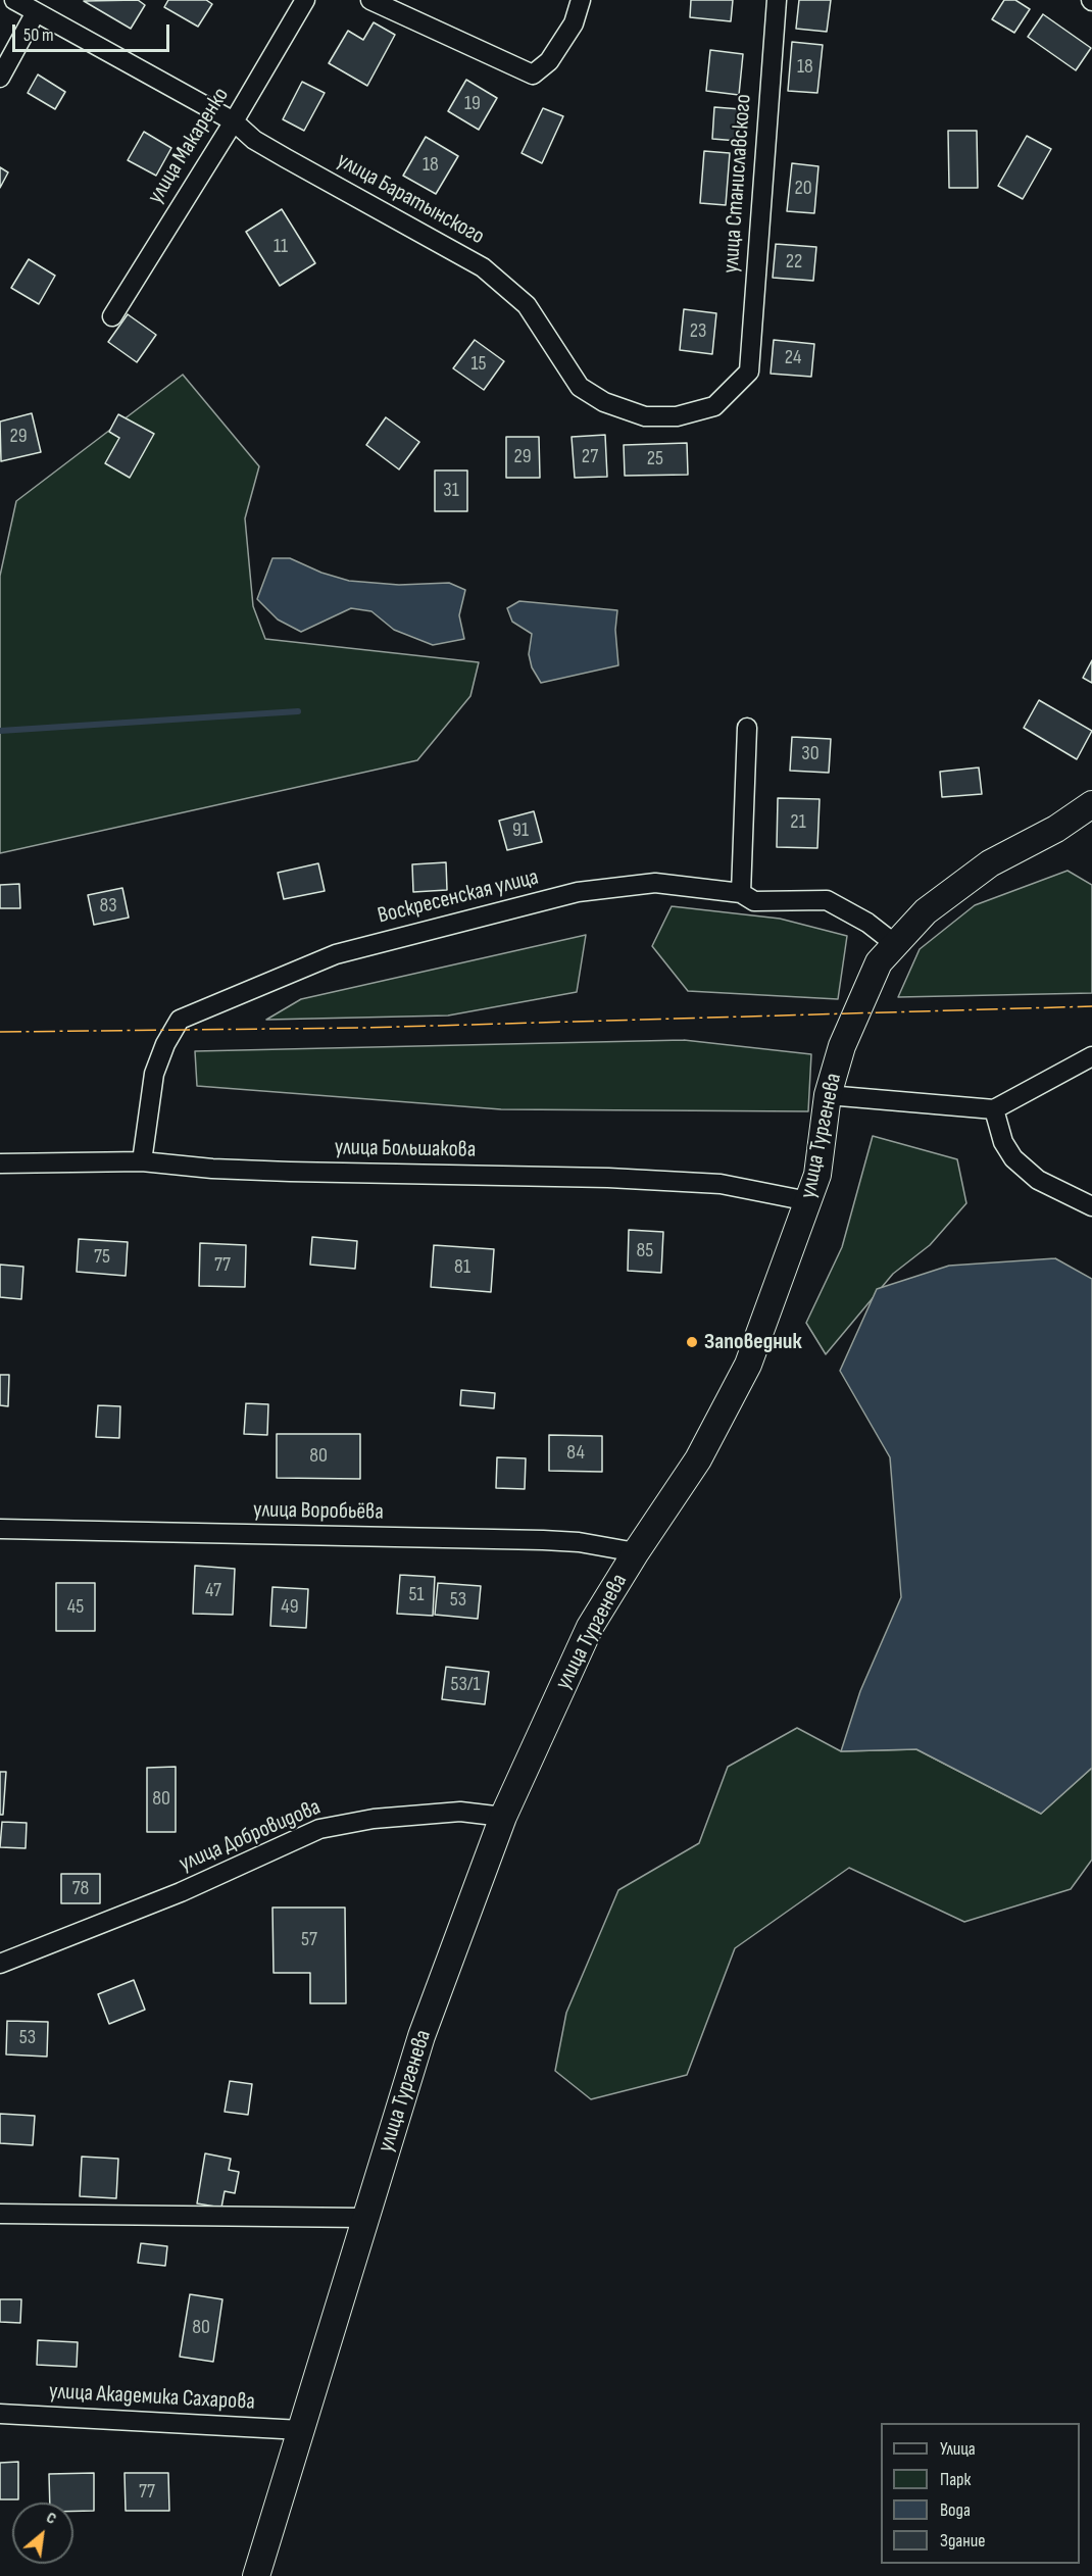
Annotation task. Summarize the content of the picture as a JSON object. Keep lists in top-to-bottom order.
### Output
{
  "streets": {
    "street": [
      "улица Макаренко",
      "улица Станиславского",
      "улица Баратынского",
      "Воскресенская улица",
      "улица Тургенева",
      "улица Большакова",
      "улица Воробьёва",
      "улица Добровидова",
      "улица Академика Сахарова"
    ]
  },
  "crossings": [
    ["улица Макаренко", "улица Баратынского"],
    ["улица Станиславского", "улица Баратынского"],
    ["Воскресенская улица", "улица Тургенева"],
    ["Воскресенская улица", "улица Большакова"],
    ["улица Тургенева", "улица Большакова"],
    ["улица Тургенева", "улица Воробьёва"],
    ["улица Тургенева", "улица Добровидова"],
    ["улица Тургенева", "улица Академика Сахарова"]
  ],
  "places": ["Заповедник"],
  "house_numbers": [
    "18",
    "19",
    "18",
    "20",
    "11",
    "22",
    "23",
    "24",
    "15",
    "29",
    "29",
    "27",
    "25",
    "31",
    "30",
    "21",
    "91",
    "83",
    "85",
    "75",
    "77",
    "81",
    "84",
    "80",
    "47",
    "51",
    "53",
    "45",
    "49",
    "53/1",
    "80",
    "78",
    "57",
    "53",
    "80",
    "77"
  ],
  "legend": [
    "Улица",
    "Парк",
    "Вода",
    "Здание"
  ],
  "scale_bar": "50 m",
  "north": "top right"
}
